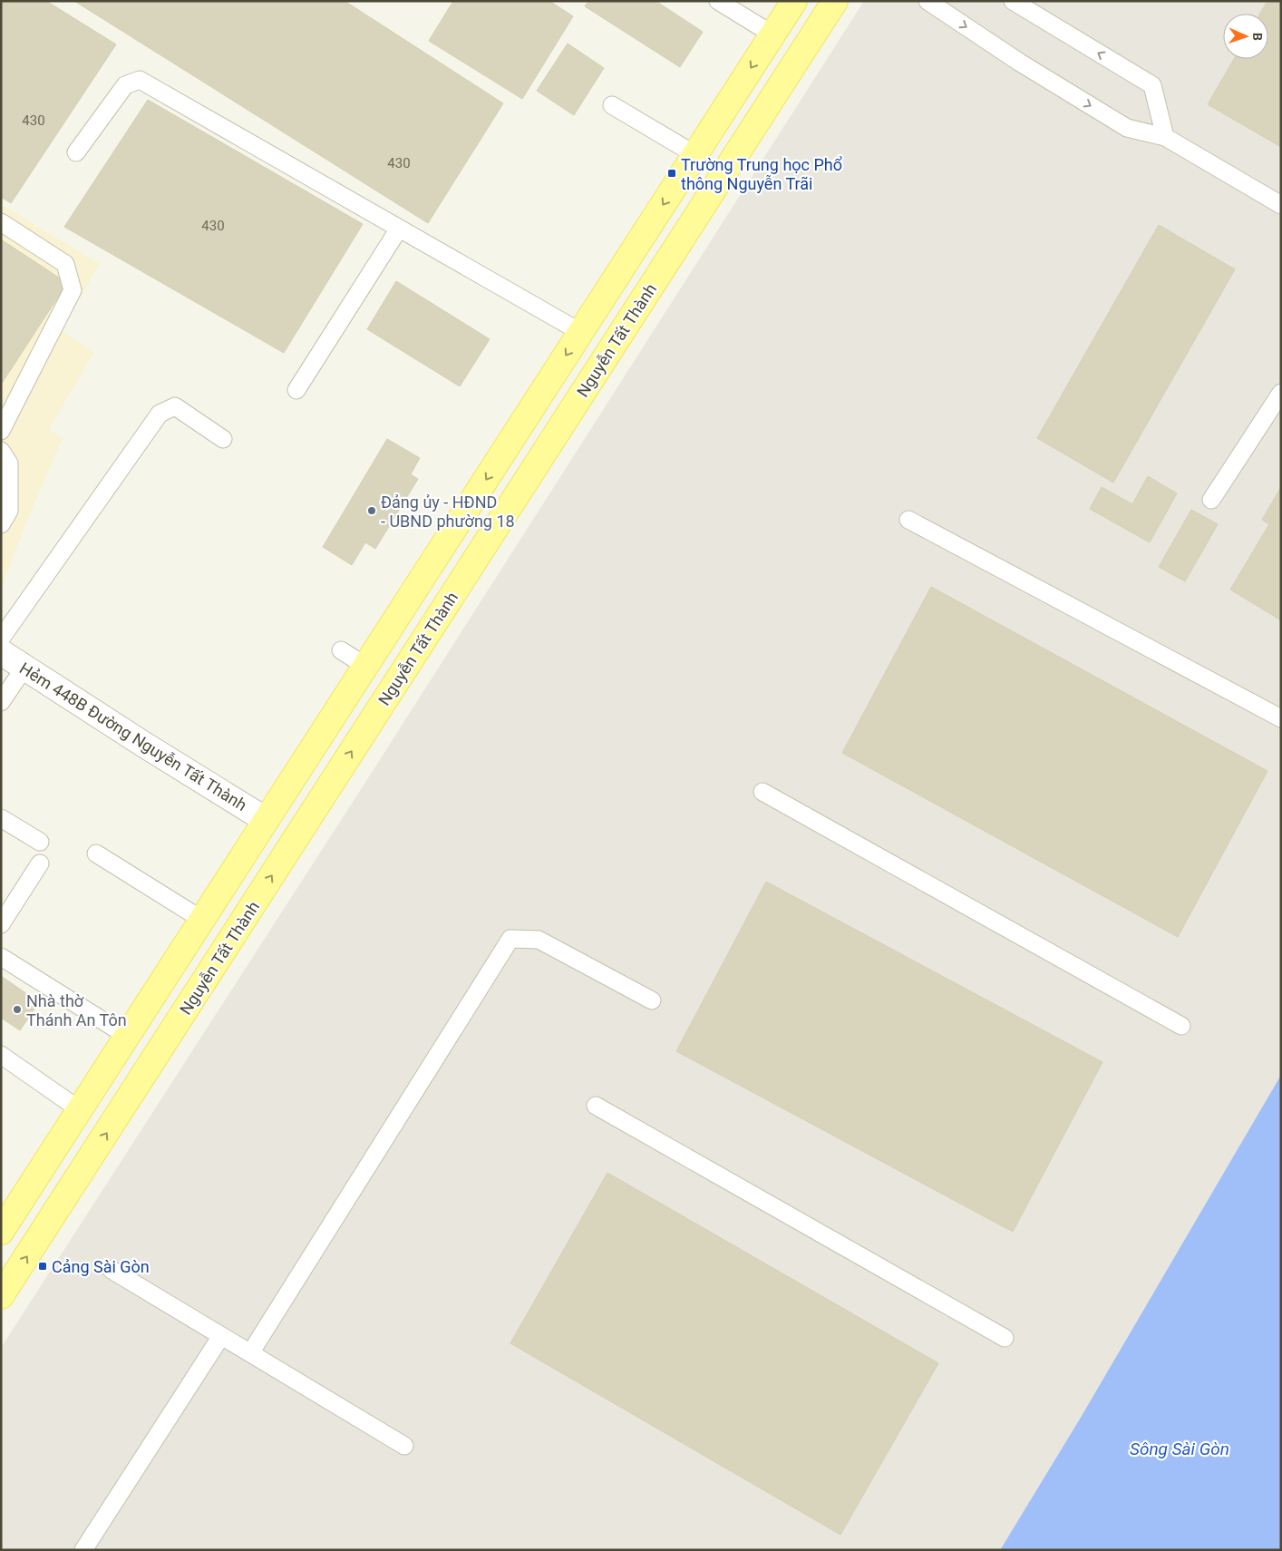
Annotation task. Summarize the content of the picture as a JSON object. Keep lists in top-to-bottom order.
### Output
{
  "streets": {
    "main road": ["Nguyễn Tất Thành"],
    "street": ["Hẻm 448B Đường Nguyễn Tất Thành"]
  },
  "water": ["Sông Sài Gòn"],
  "places": {
    "transit": ["Trường Trung học Phổ thông Nguyễn Trãi", "Cảng Sài Gòn"],
    "other": ["Đảng ủy - HĐND - UBND phường 18", "Nhà thờ Thánh An Tôn"]
  },
  "house_numbers": ["430", "430", "430"],
  "north": "right"
}
